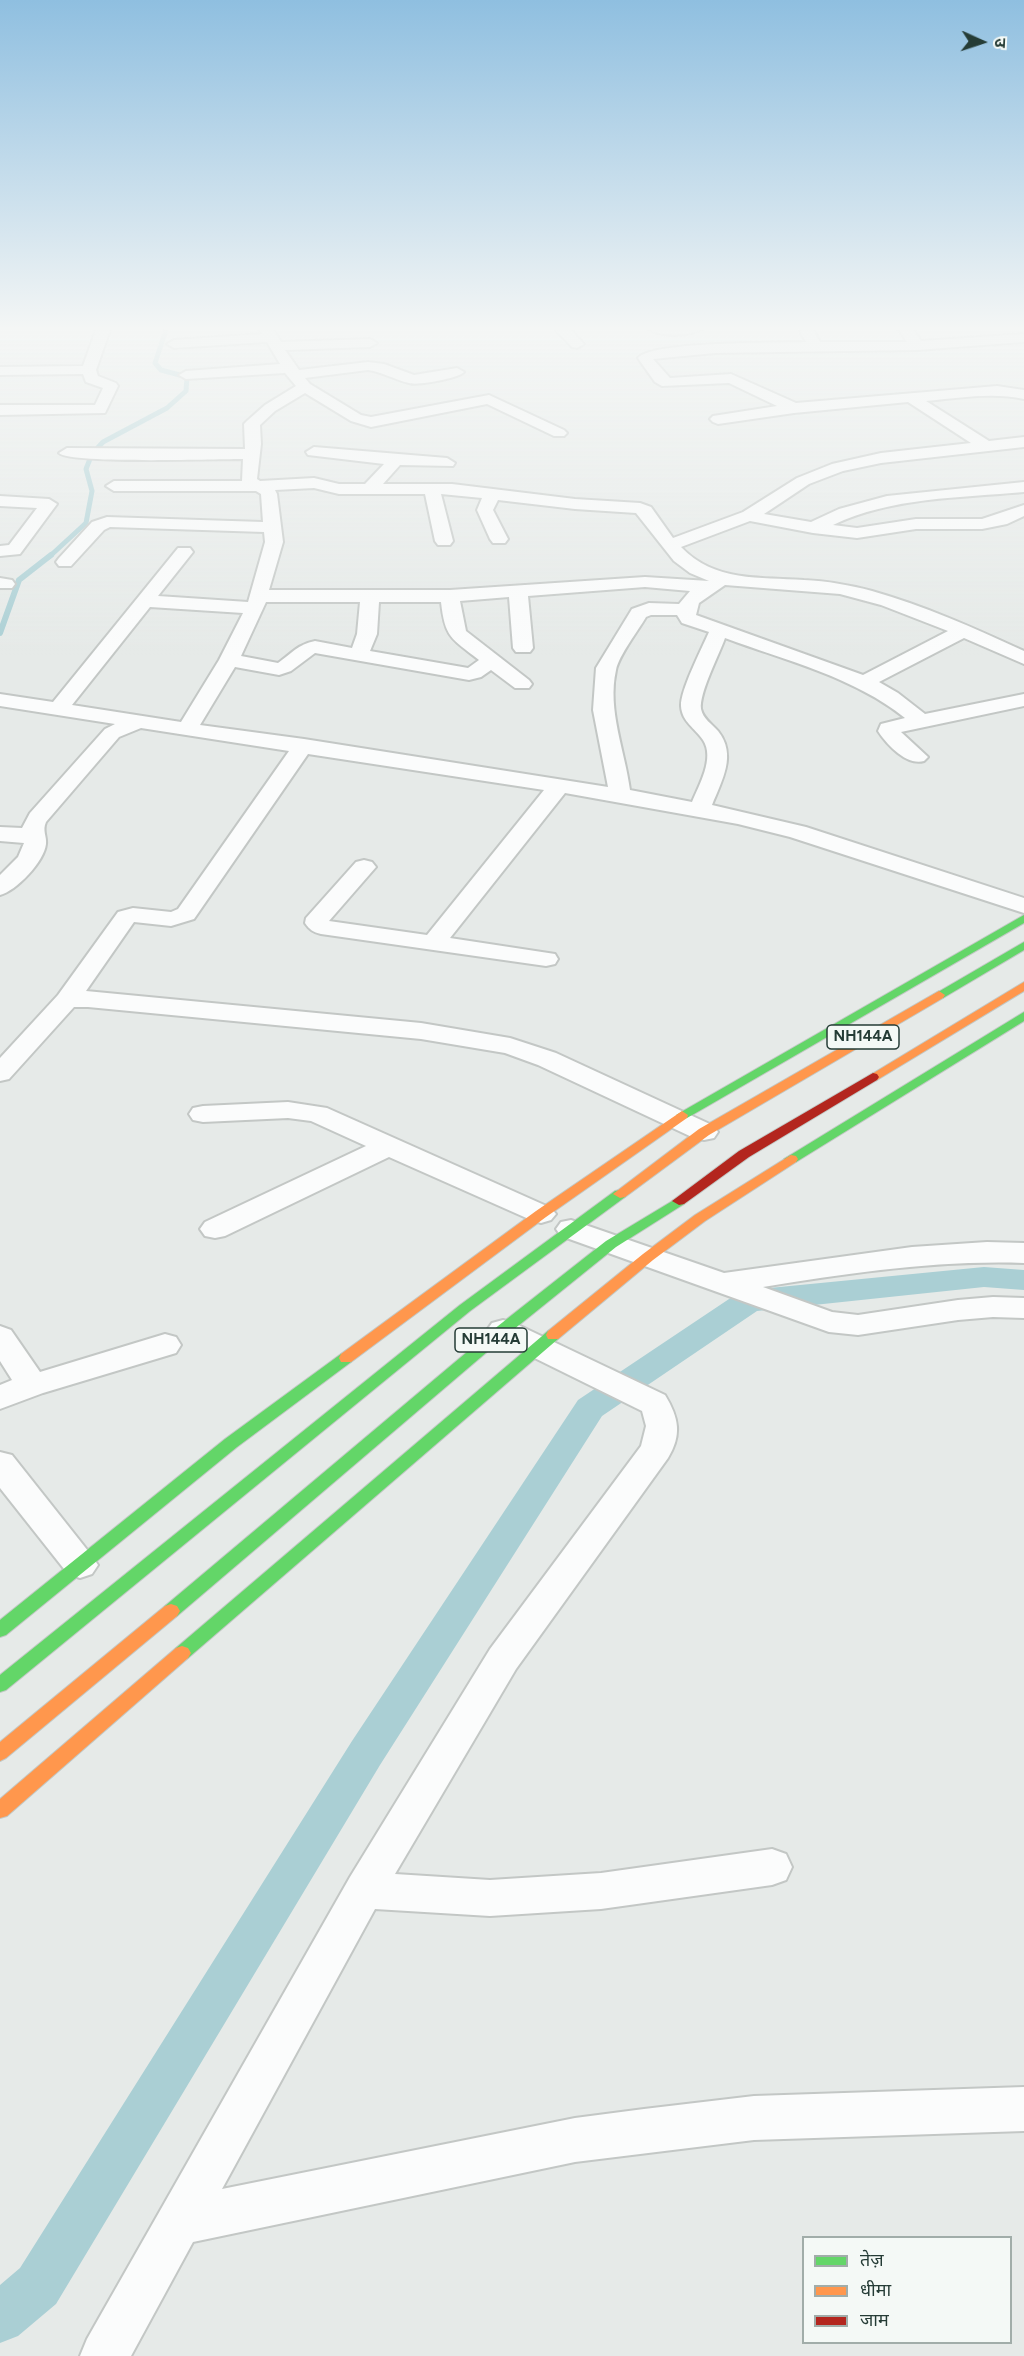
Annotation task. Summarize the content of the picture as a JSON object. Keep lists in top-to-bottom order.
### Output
{
  "streets": {
    "main road": ["NH144A"]
  },
  "legend": ["तेज़", "धीमा", "जाम"],
  "north": "right"
}
